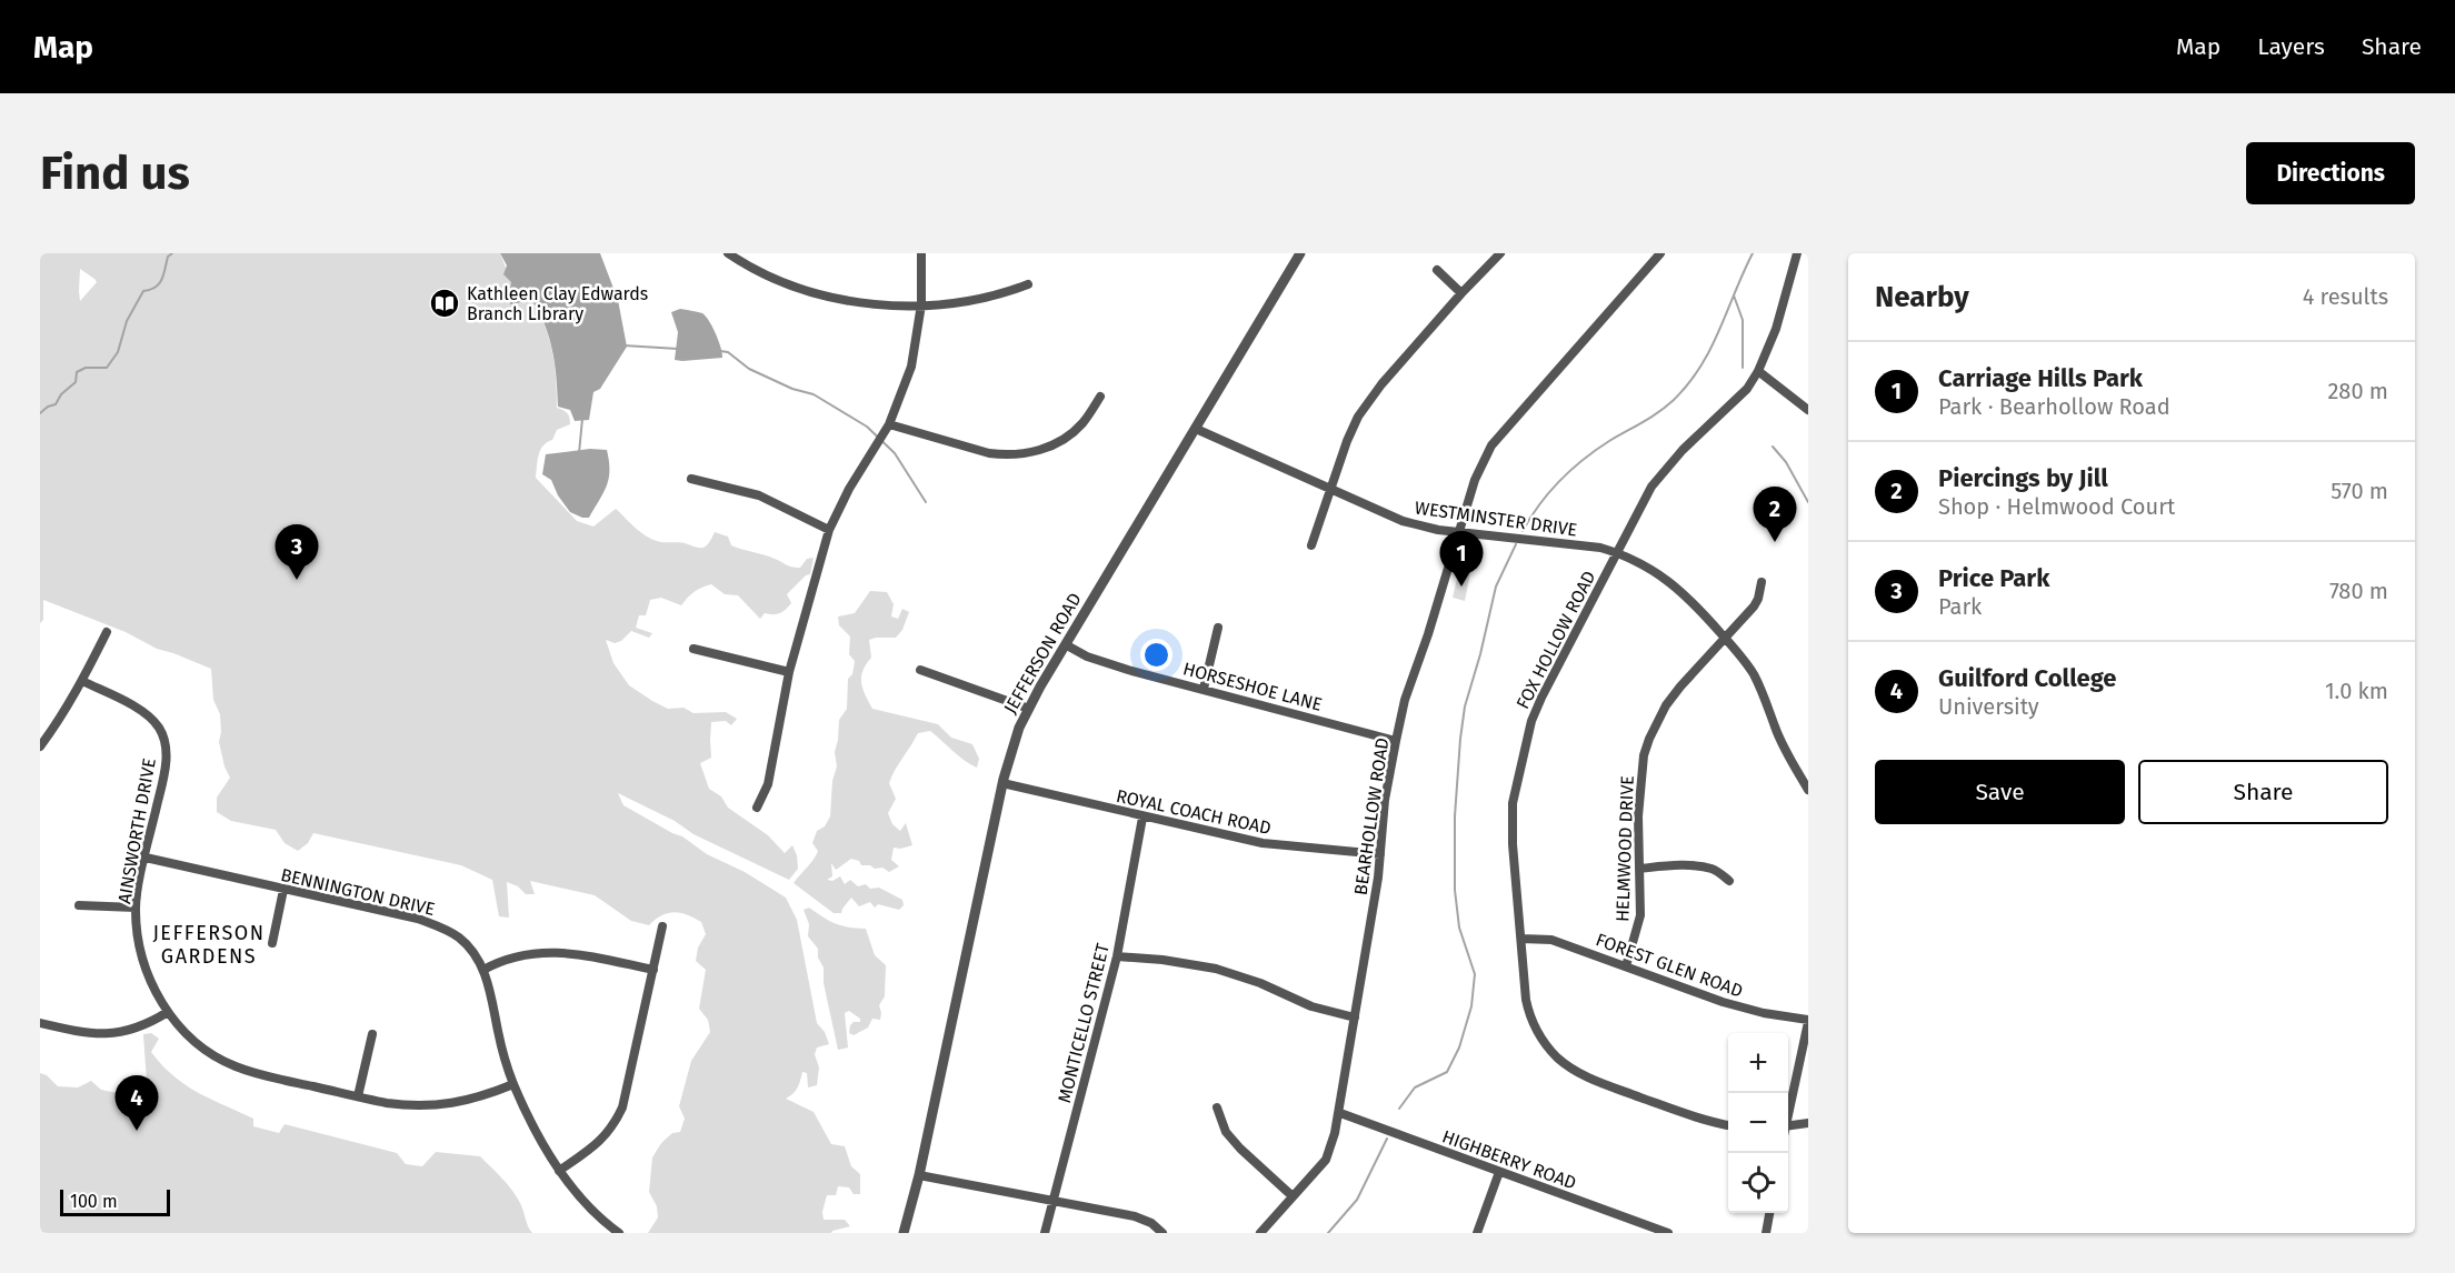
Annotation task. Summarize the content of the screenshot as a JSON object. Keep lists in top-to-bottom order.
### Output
{
  "streets": {
    "street": [
      "WESTMINSTER DRIVE",
      "FOX HOLLOW ROAD",
      "JEFFERSON ROAD",
      "HORSESHOE LANE",
      "ROYAL COACH ROAD",
      "BEARHOLLOW ROAD",
      "AINSWORTH DRIVE",
      "HELMWOOD DRIVE",
      "BENNINGTON DRIVE",
      "FOREST GLEN ROAD",
      "MONTICELLO STREET",
      "HIGHBERRY ROAD"
    ]
  },
  "crossings": [
    ["WESTMINSTER DRIVE", "FOX HOLLOW ROAD"],
    ["WESTMINSTER DRIVE", "JEFFERSON ROAD"],
    ["WESTMINSTER DRIVE", "BEARHOLLOW ROAD"],
    ["WESTMINSTER DRIVE", "HELMWOOD DRIVE"],
    ["FOX HOLLOW ROAD", "FOREST GLEN ROAD"],
    ["JEFFERSON ROAD", "HORSESHOE LANE"],
    ["JEFFERSON ROAD", "ROYAL COACH ROAD"],
    ["HORSESHOE LANE", "BEARHOLLOW ROAD"],
    ["ROYAL COACH ROAD", "BEARHOLLOW ROAD"],
    ["ROYAL COACH ROAD", "MONTICELLO STREET"],
    ["BEARHOLLOW ROAD", "HIGHBERRY ROAD"],
    ["AINSWORTH DRIVE", "BENNINGTON DRIVE"],
    ["HELMWOOD DRIVE", "FOREST GLEN ROAD"]
  ],
  "districts": ["JEFFERSON GARDENS"],
  "places": {
    "library": ["Kathleen Clay Edwards Branch Library"]
  },
  "scale_bar": "100 m",
  "page": {
    "header": "Map",
    "nav": ["Map", "Layers", "Share"],
    "buttons": [
      "Directions",
      ["Save", "Share"]
    ],
    "title": "Find us",
    "heading": ["Nearby", "4 results"],
    "list": [
      {
        "mark": "1",
        "name": "Carriage Hills Park",
        "note": "Park · Bearhollow Road",
        "value": "280 m"
      },
      {
        "mark": "2",
        "name": "Piercings by Jill",
        "note": "Shop · Helmwood Court",
        "value": "570 m"
      },
      {
        "mark": "3",
        "name": "Price Park",
        "note": "Park",
        "value": "780 m"
      },
      {
        "mark": "4",
        "name": "Guilford College",
        "note": "University",
        "value": "1.0 km"
      }
    ],
    "pins": [
      "2",
      "3",
      "1",
      "4"
    ],
    "map_buttons": ["+", "−"],
    "scale": "100 m"
  }
}
